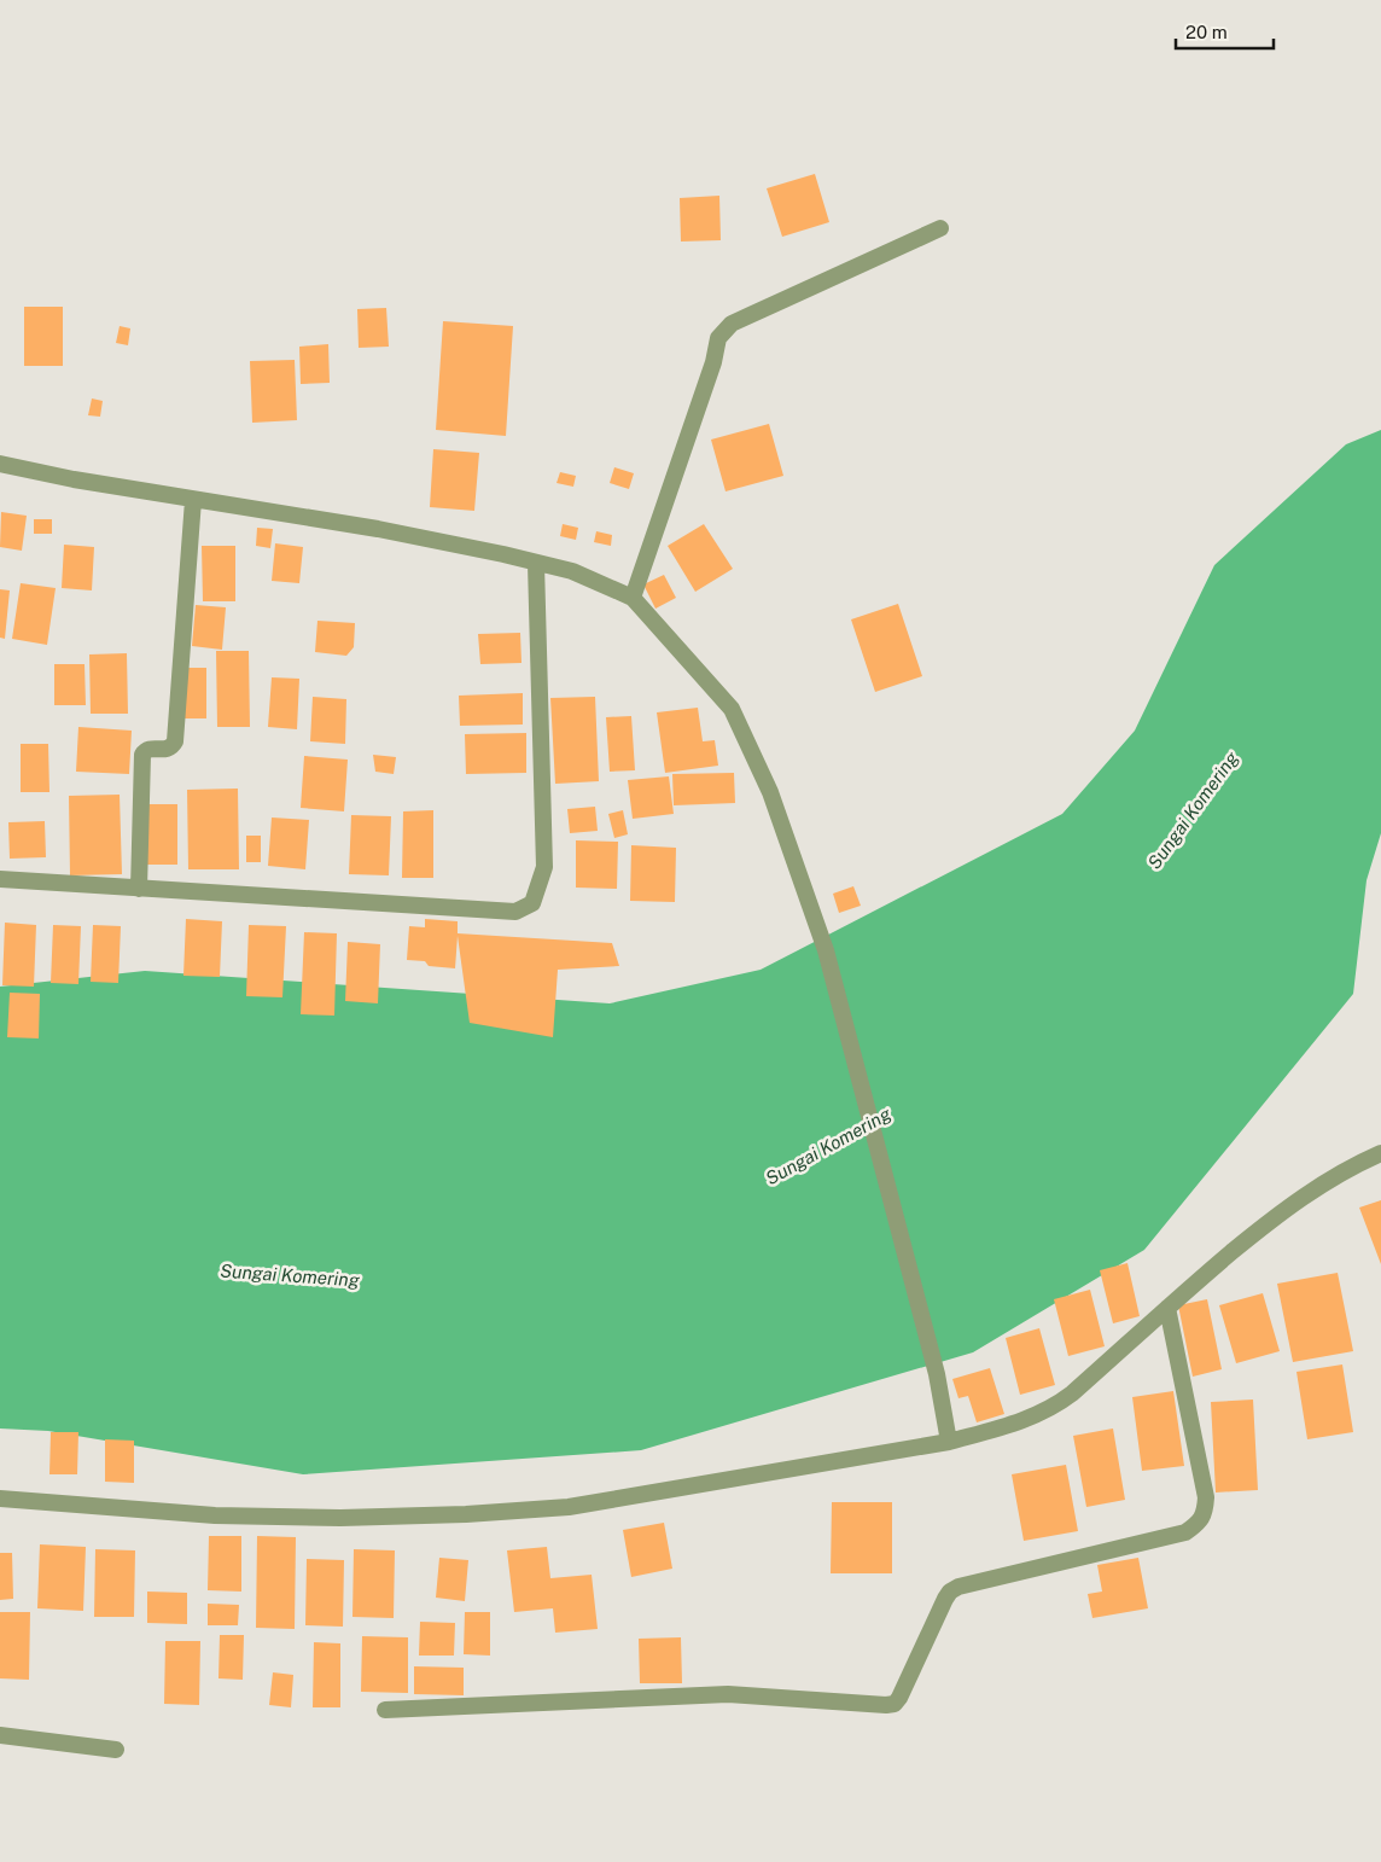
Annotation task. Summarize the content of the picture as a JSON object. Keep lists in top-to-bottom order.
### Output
{
  "water": ["Sungai Komering"],
  "scale_bar": "20 m"
}
